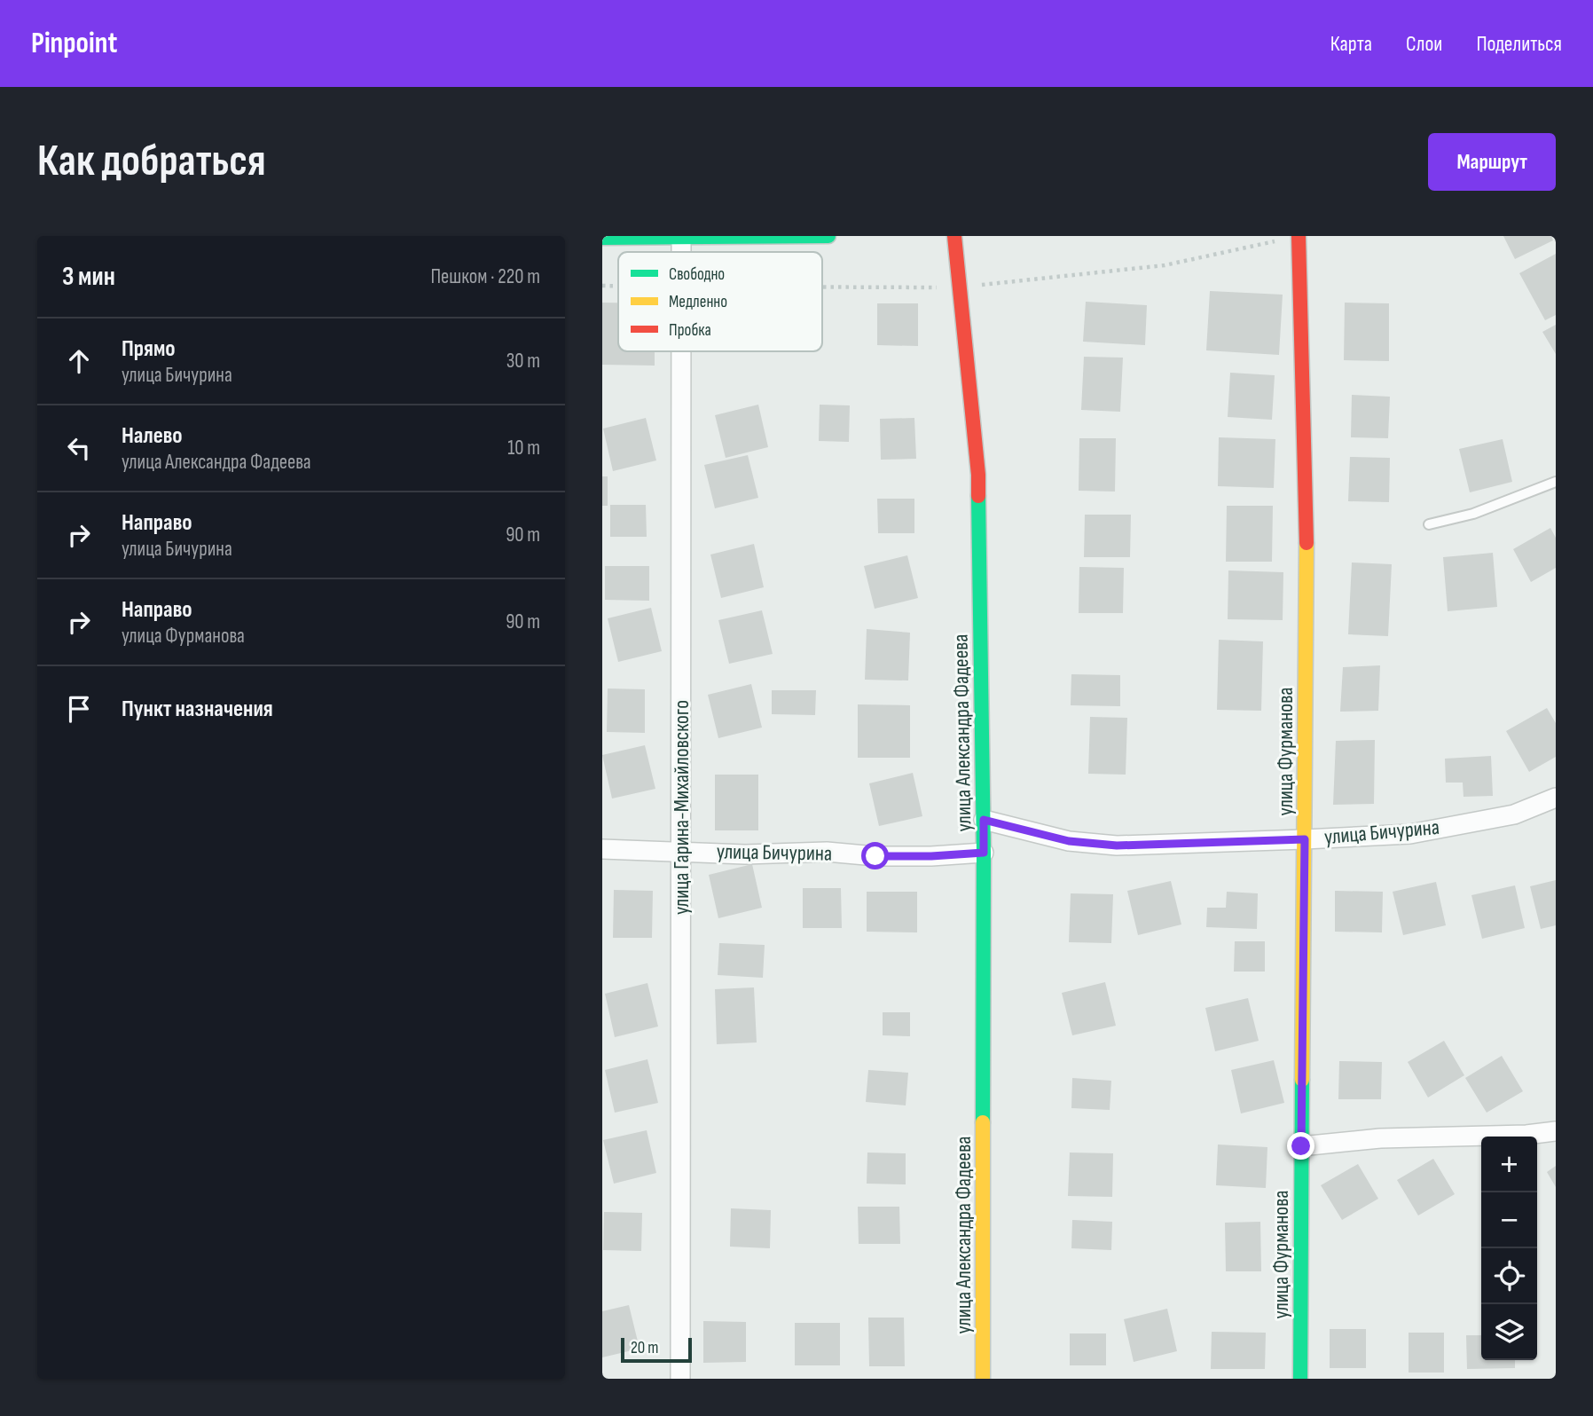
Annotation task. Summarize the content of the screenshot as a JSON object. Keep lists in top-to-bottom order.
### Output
{
  "streets": {
    "street": [
      "улица Александра Фадеева",
      "улица Фурманова",
      "улица Гарина-Михайловского",
      "улица Бичурина"
    ]
  },
  "crossings": [
    ["улица Александра Фадеева", "улица Бичурина"],
    ["улица Фурманова", "улица Бичурина"],
    ["улица Гарина-Михайловского", "улица Бичурина"]
  ],
  "legend": ["Свободно", "Медленно", "Пробка"],
  "scale_bar": "20 m",
  "page": {
    "header": "Pinpoint",
    "nav": ["Карта", "Слои", "Поделиться"],
    "buttons": "Маршрут",
    "title": "Как добраться",
    "heading": ["3 мин", "Пешком · 220 m"],
    "list": [
      ["Прямо", "улица Бичурина", "30 m"],
      ["Налево", "улица Александра Фадеева", "10 m"],
      ["Направо", "улица Бичурина", "90 m"],
      ["Направо", "улица Фурманова", "90 m"],
      "Пункт назначения"
    ],
    "map_buttons": ["+", "−"],
    "scale": "20 m"
  }
}
